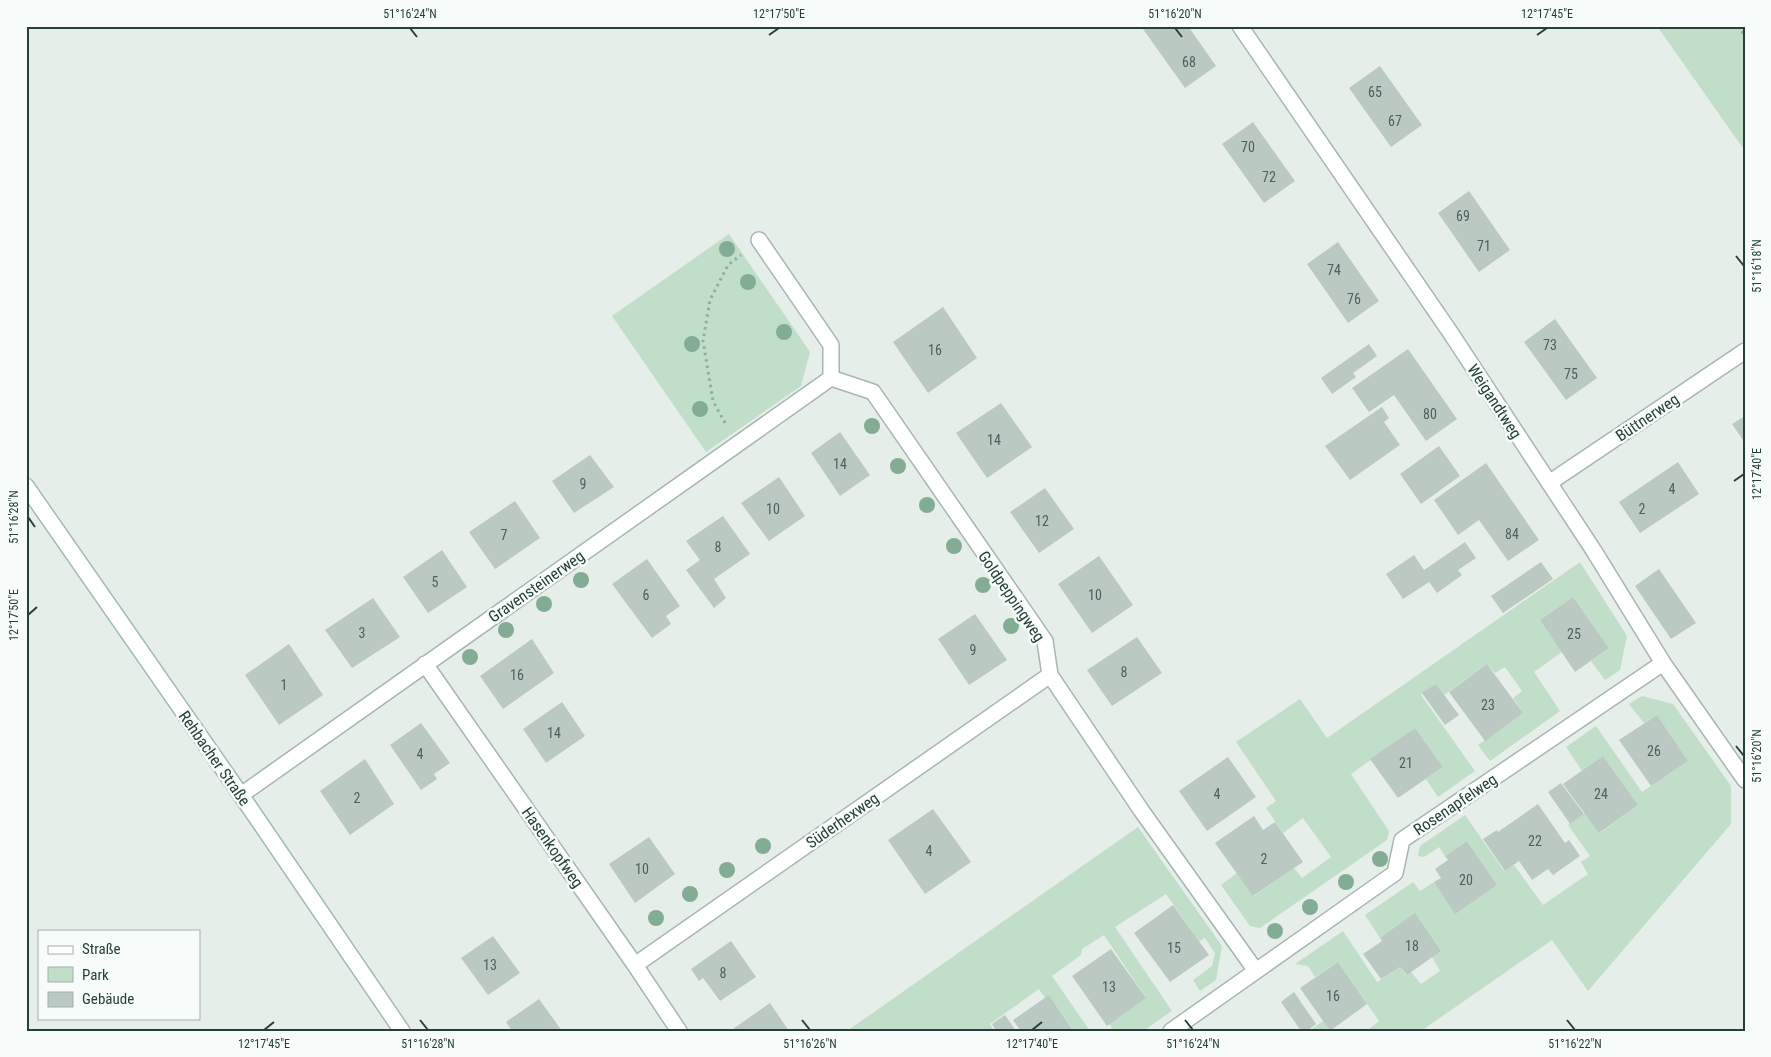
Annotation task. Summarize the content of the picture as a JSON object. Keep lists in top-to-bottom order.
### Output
{
  "streets": {
    "street": [
      "Weigandtweg",
      "Büttnerweg",
      "Gravensteinerweg",
      "Goldpeppingweg",
      "Rehbacher Straße",
      "Rosenapfelweg",
      "Süderhexweg",
      "Hasenkopfweg"
    ]
  },
  "crossings": [
    ["Weigandtweg", "Büttnerweg"],
    ["Weigandtweg", "Rosenapfelweg"],
    ["Gravensteinerweg", "Goldpeppingweg"],
    ["Gravensteinerweg", "Rehbacher Straße"],
    ["Gravensteinerweg", "Hasenkopfweg"],
    ["Goldpeppingweg", "Rosenapfelweg"],
    ["Goldpeppingweg", "Süderhexweg"],
    ["Süderhexweg", "Hasenkopfweg"]
  ],
  "house_numbers": [
    "68",
    "65",
    "67",
    "70",
    "72",
    "69",
    "71",
    "74",
    "76",
    "73",
    "16",
    "75",
    "80",
    "14",
    "14",
    "9",
    "4",
    "10",
    "2",
    "12",
    "84",
    "7",
    "8",
    "5",
    "6",
    "10",
    "3",
    "25",
    "9",
    "8",
    "16",
    "1",
    "23",
    "14",
    "26",
    "4",
    "21",
    "4",
    "24",
    "2",
    "22",
    "4",
    "2",
    "10",
    "20",
    "18",
    "15",
    "13",
    "8",
    "13",
    "16"
  ],
  "legend": ["Straße", "Park", "Gebäude"],
  "coordinates": [
    "51°16'24\"N",
    "12°17'50\"E",
    "51°16'20\"N",
    "12°17'45\"E",
    "51°16'18\"N",
    "12°17'40\"E",
    "51°16'28\"N",
    "51°16'26\"N",
    "51°16'22\"N"
  ]
}
